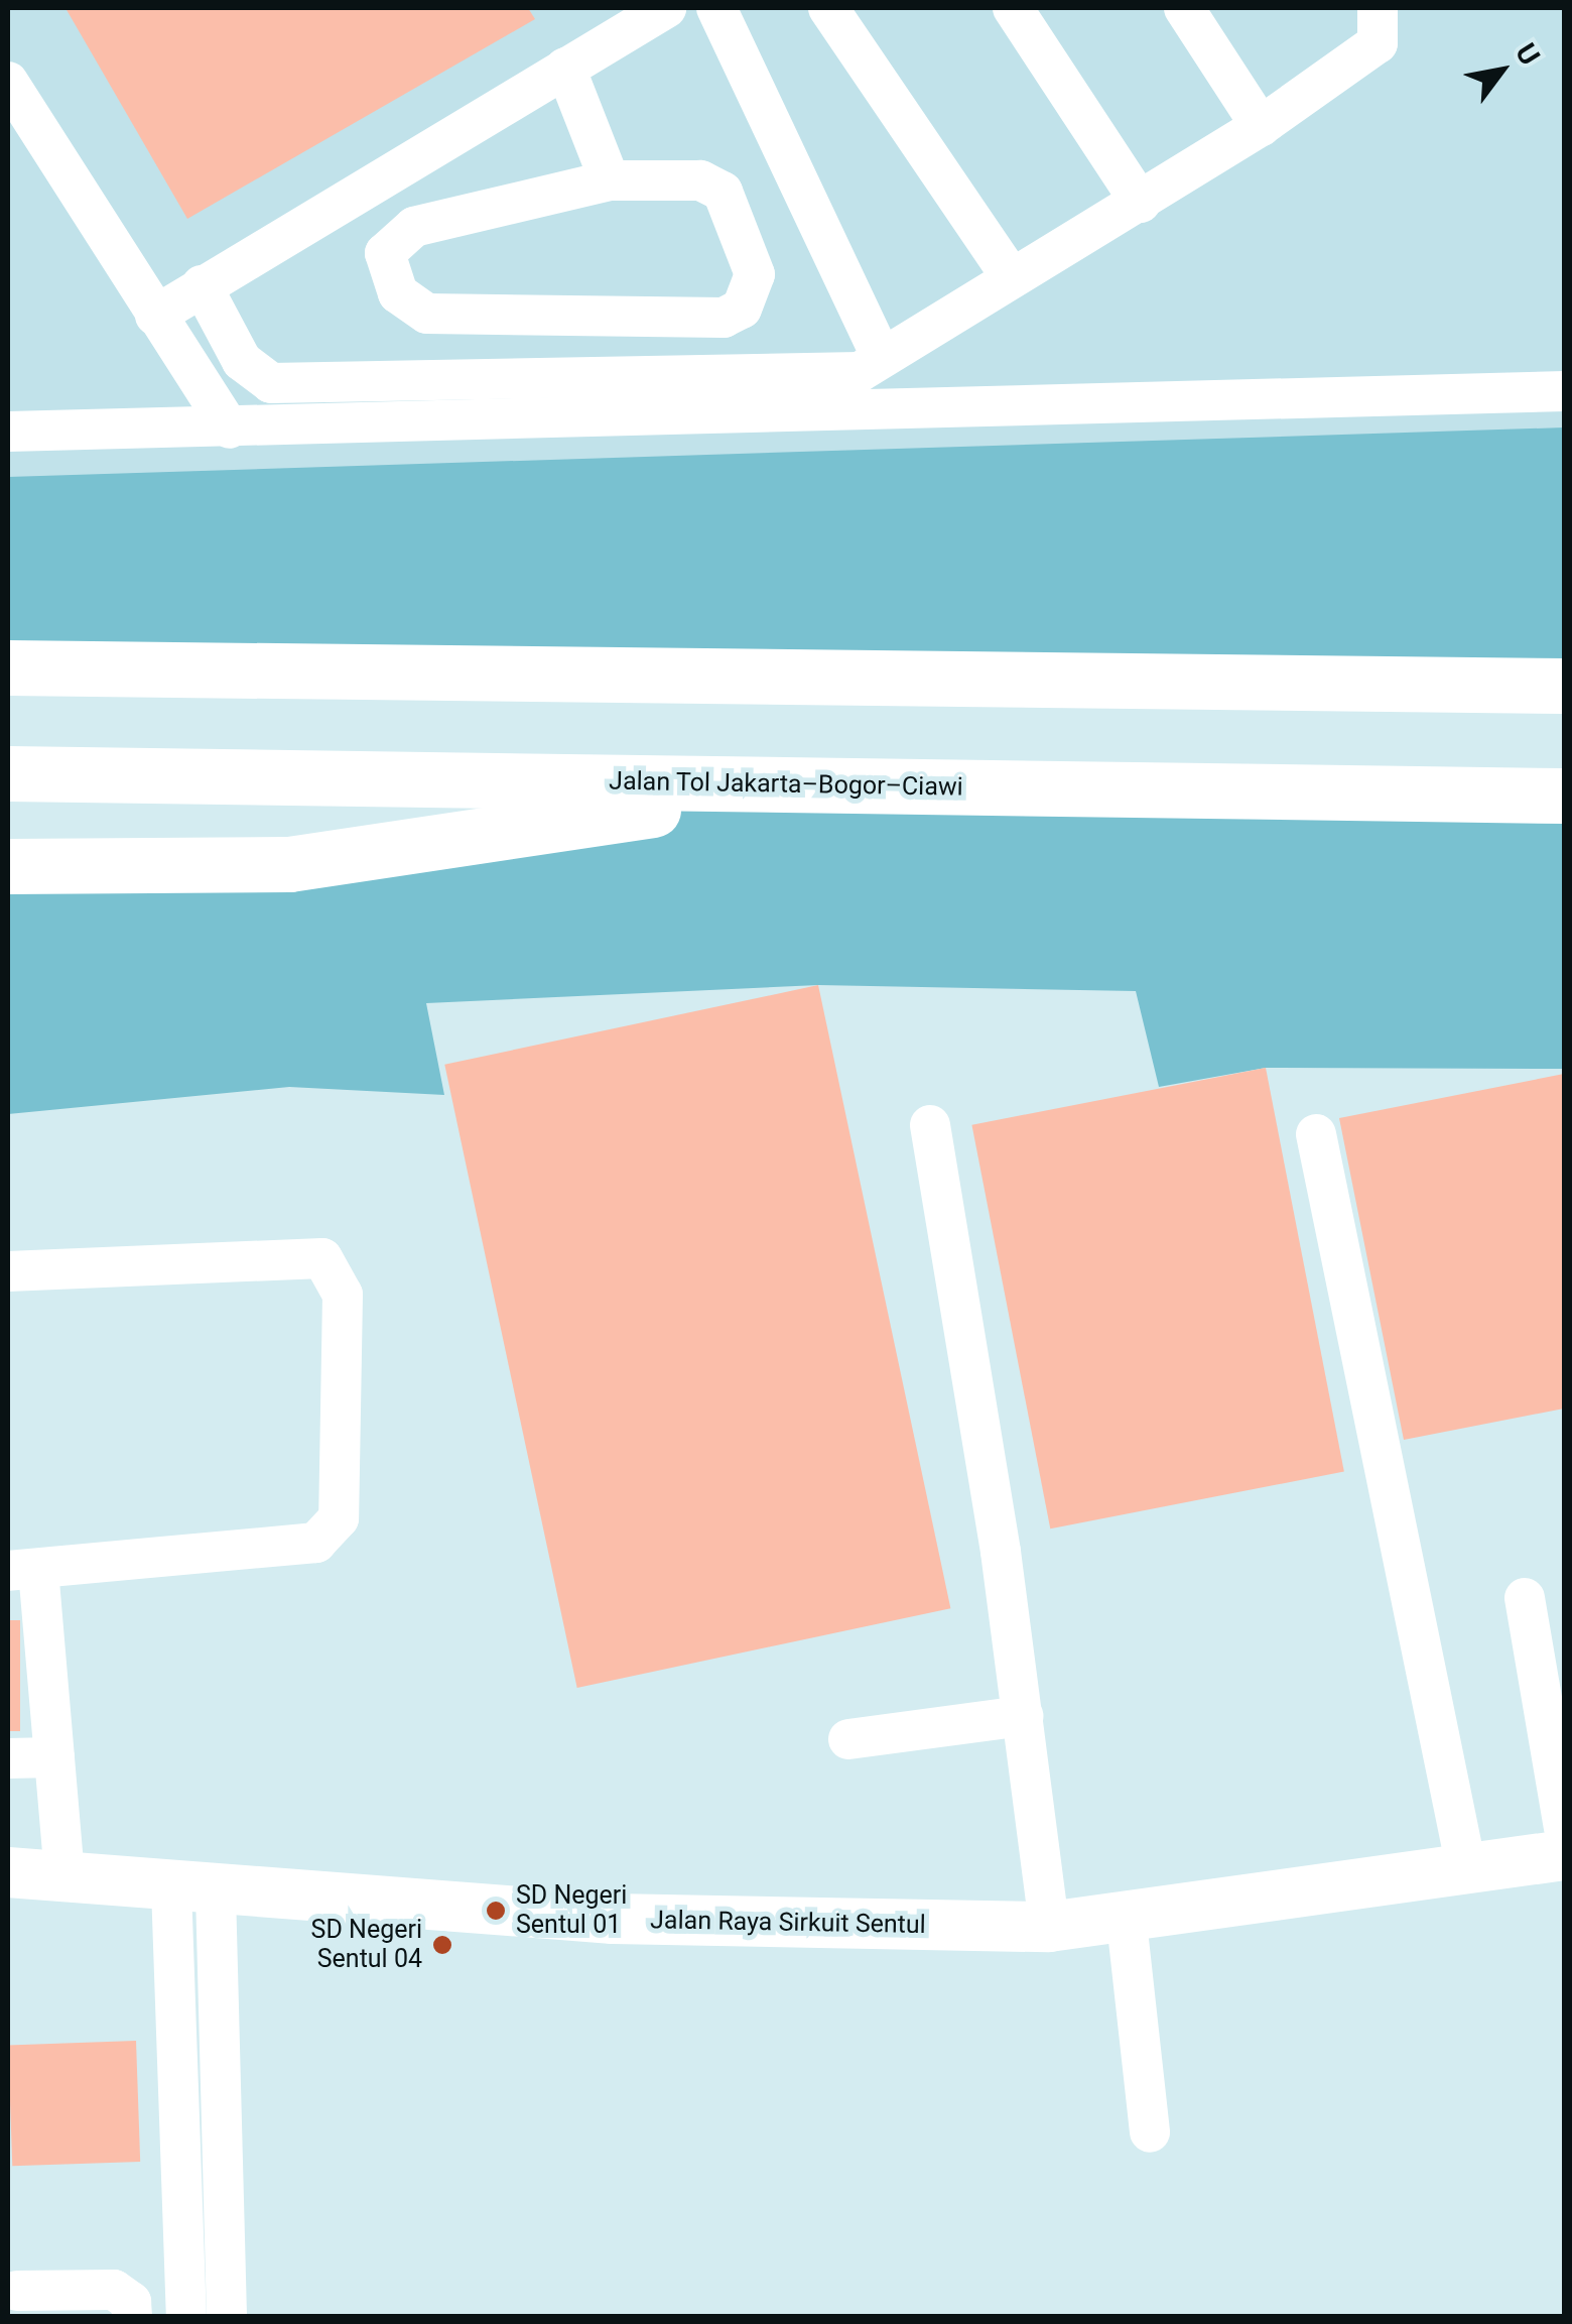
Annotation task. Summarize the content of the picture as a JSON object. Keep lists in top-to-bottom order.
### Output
{
  "streets": {
    "highway": ["Jalan Tol Jakarta–Bogor–Ciawi"],
    "main road": ["Jalan Raya Sirkuit Sentul"]
  },
  "places": ["SD Negeri Sentul 01", "SD Negeri Sentul 04"],
  "north": "top right"
}
